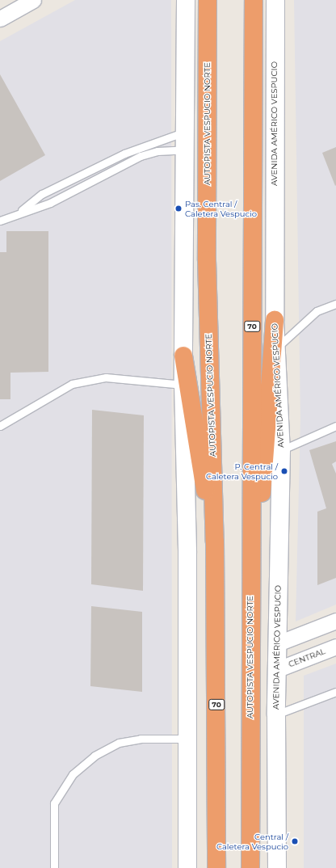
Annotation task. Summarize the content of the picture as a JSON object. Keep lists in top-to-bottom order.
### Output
{
  "streets": {
    "highway": ["AUTOPISTA VESPUCIO NORTE", "70"],
    "main road": ["AVENIDA AMÉRICO VESPUCIO"],
    "street": ["CENTRAL"]
  },
  "crossings": [
    ["AVENIDA AMÉRICO VESPUCIO", "CENTRAL"]
  ],
  "places": ["Pas. Central / Caletera Vespucio", "P. Central / Caletera Vespucio", "Central / Caletera Vespucio"]
}
